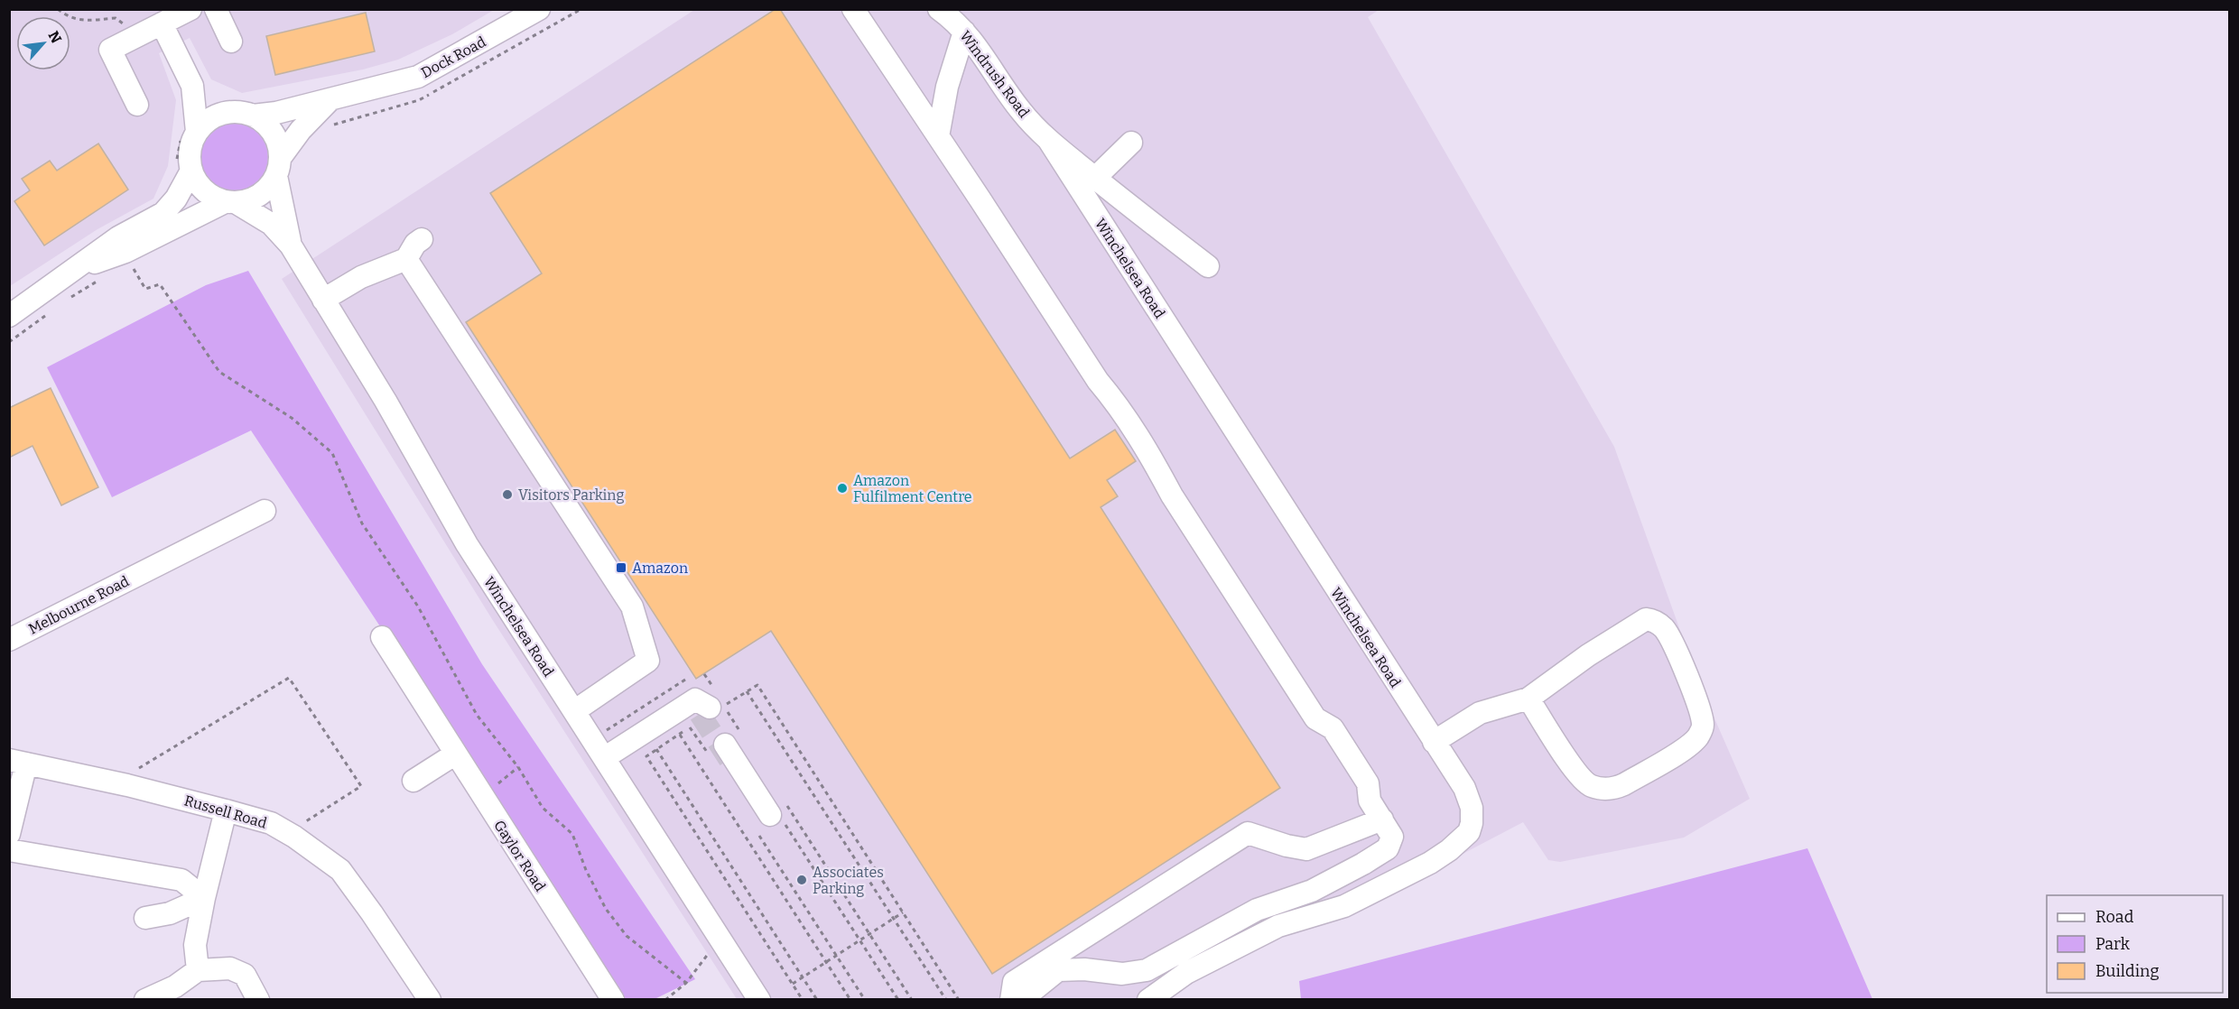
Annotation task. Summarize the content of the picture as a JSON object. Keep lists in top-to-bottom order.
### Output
{
  "streets": {
    "street": [
      "Dock Road",
      "Windrush Road",
      "Winchelsea Road",
      "Melbourne Road",
      "Russell Road",
      "Gaylor Road"
    ]
  },
  "crossings": [
    ["Dock Road", "Winchelsea Road"],
    ["Windrush Road", "Winchelsea Road"]
  ],
  "places": {
    "other": ["Amazon Fulfilment Centre", "Visitors Parking", "Associates Parking"],
    "transit": ["Amazon"]
  },
  "legend": ["Road", "Park", "Building"],
  "north": "top right"
}
